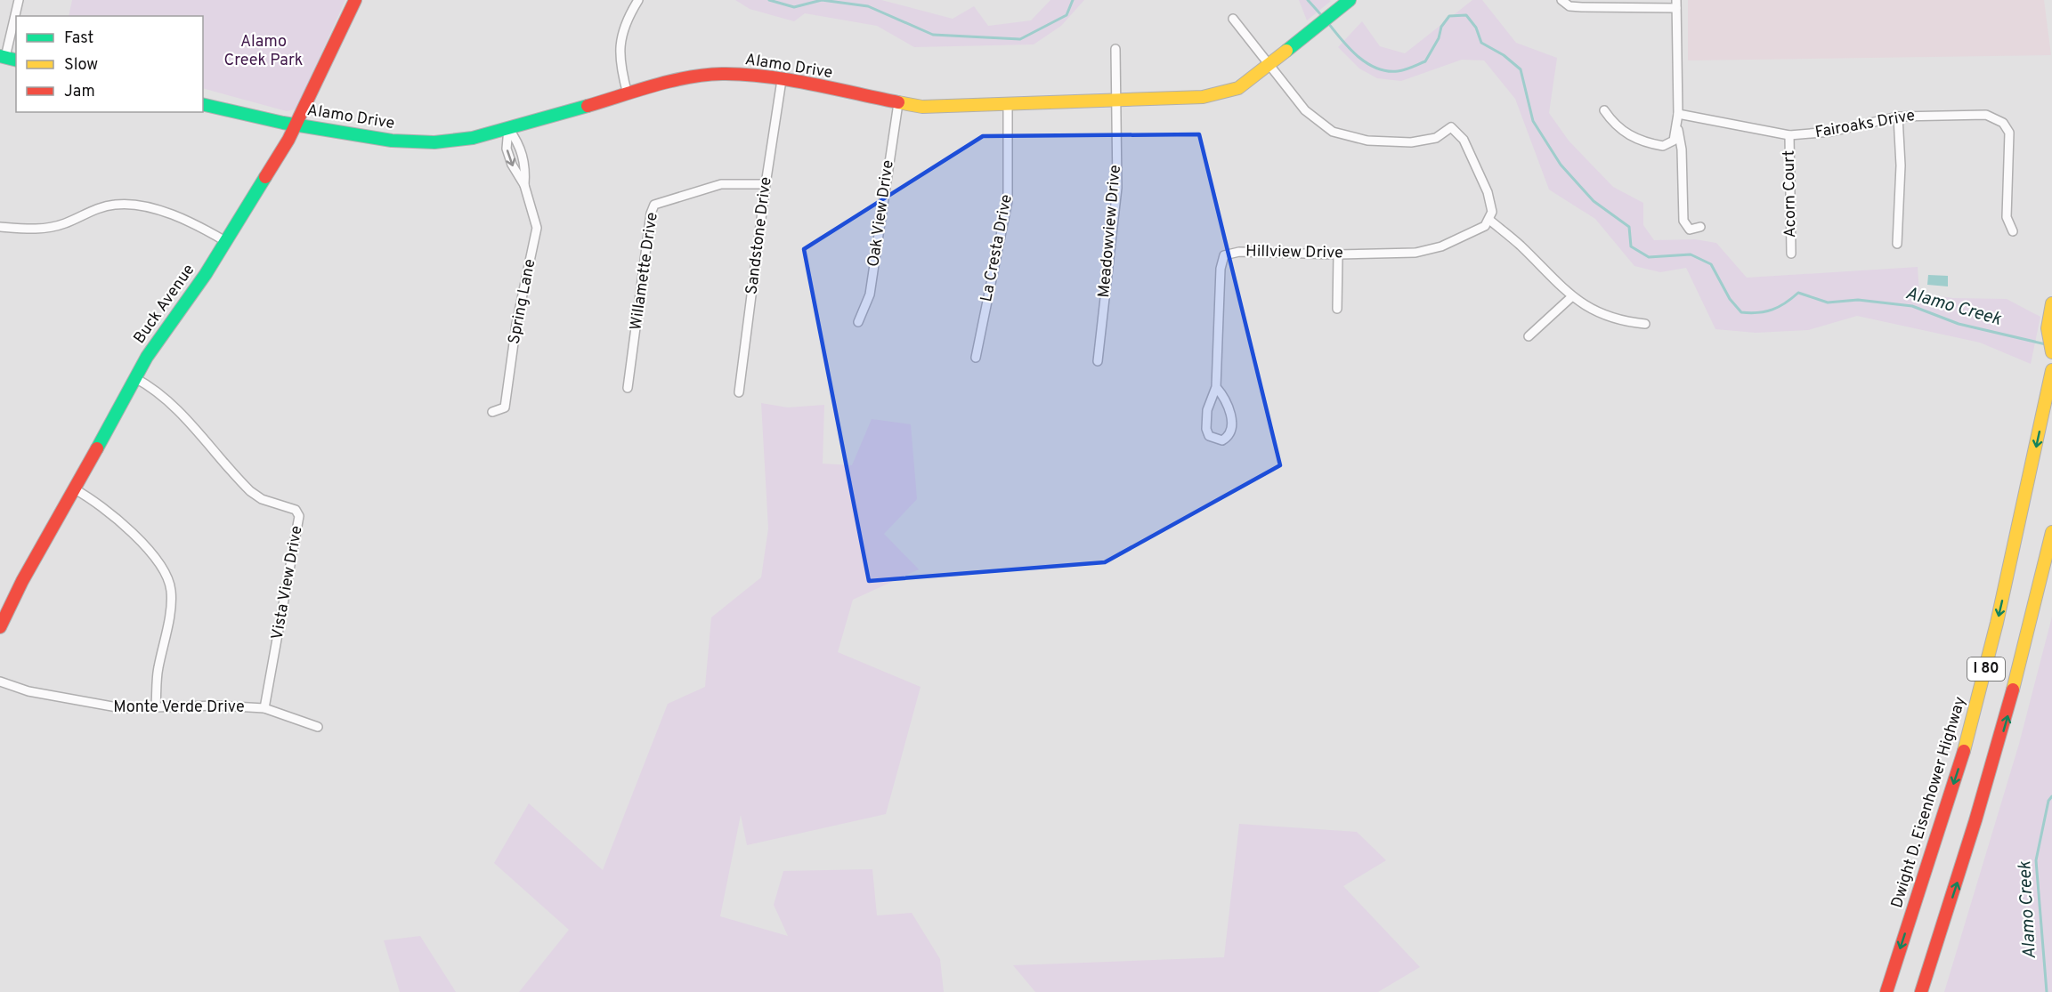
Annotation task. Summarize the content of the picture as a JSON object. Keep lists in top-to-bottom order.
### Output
{
  "streets": {
    "main road": [
      "Alamo Drive",
      "Buck Avenue",
      "I 80",
      "Dwight D. Eisenhower Highway"
    ],
    "street": [
      "Fairoaks Drive",
      "Acorn Court",
      "Oak View Drive",
      "Meadowview Drive",
      "Sandstone Drive",
      "La Cresta Drive",
      "Hillview Drive",
      "Willamette Drive",
      "Spring Lane",
      "Vista View Drive",
      "Monte Verde Drive"
    ]
  },
  "crossings": [
    ["Alamo Drive", "Oak View Drive"],
    ["Alamo Drive", "Meadowview Drive"],
    ["Alamo Drive", "Sandstone Drive"],
    ["Alamo Drive", "La Cresta Drive"],
    ["Alamo Drive", "Spring Lane"],
    ["Alamo Drive", "Buck Avenue"],
    ["Fairoaks Drive", "Acorn Court"],
    ["Sandstone Drive", "Willamette Drive"],
    ["Buck Avenue", "Vista View Drive"],
    ["Vista View Drive", "Monte Verde Drive"]
  ],
  "water": ["Alamo Creek"],
  "parks": ["Alamo Creek Park"],
  "legend": ["Fast", "Slow", "Jam"]
}
